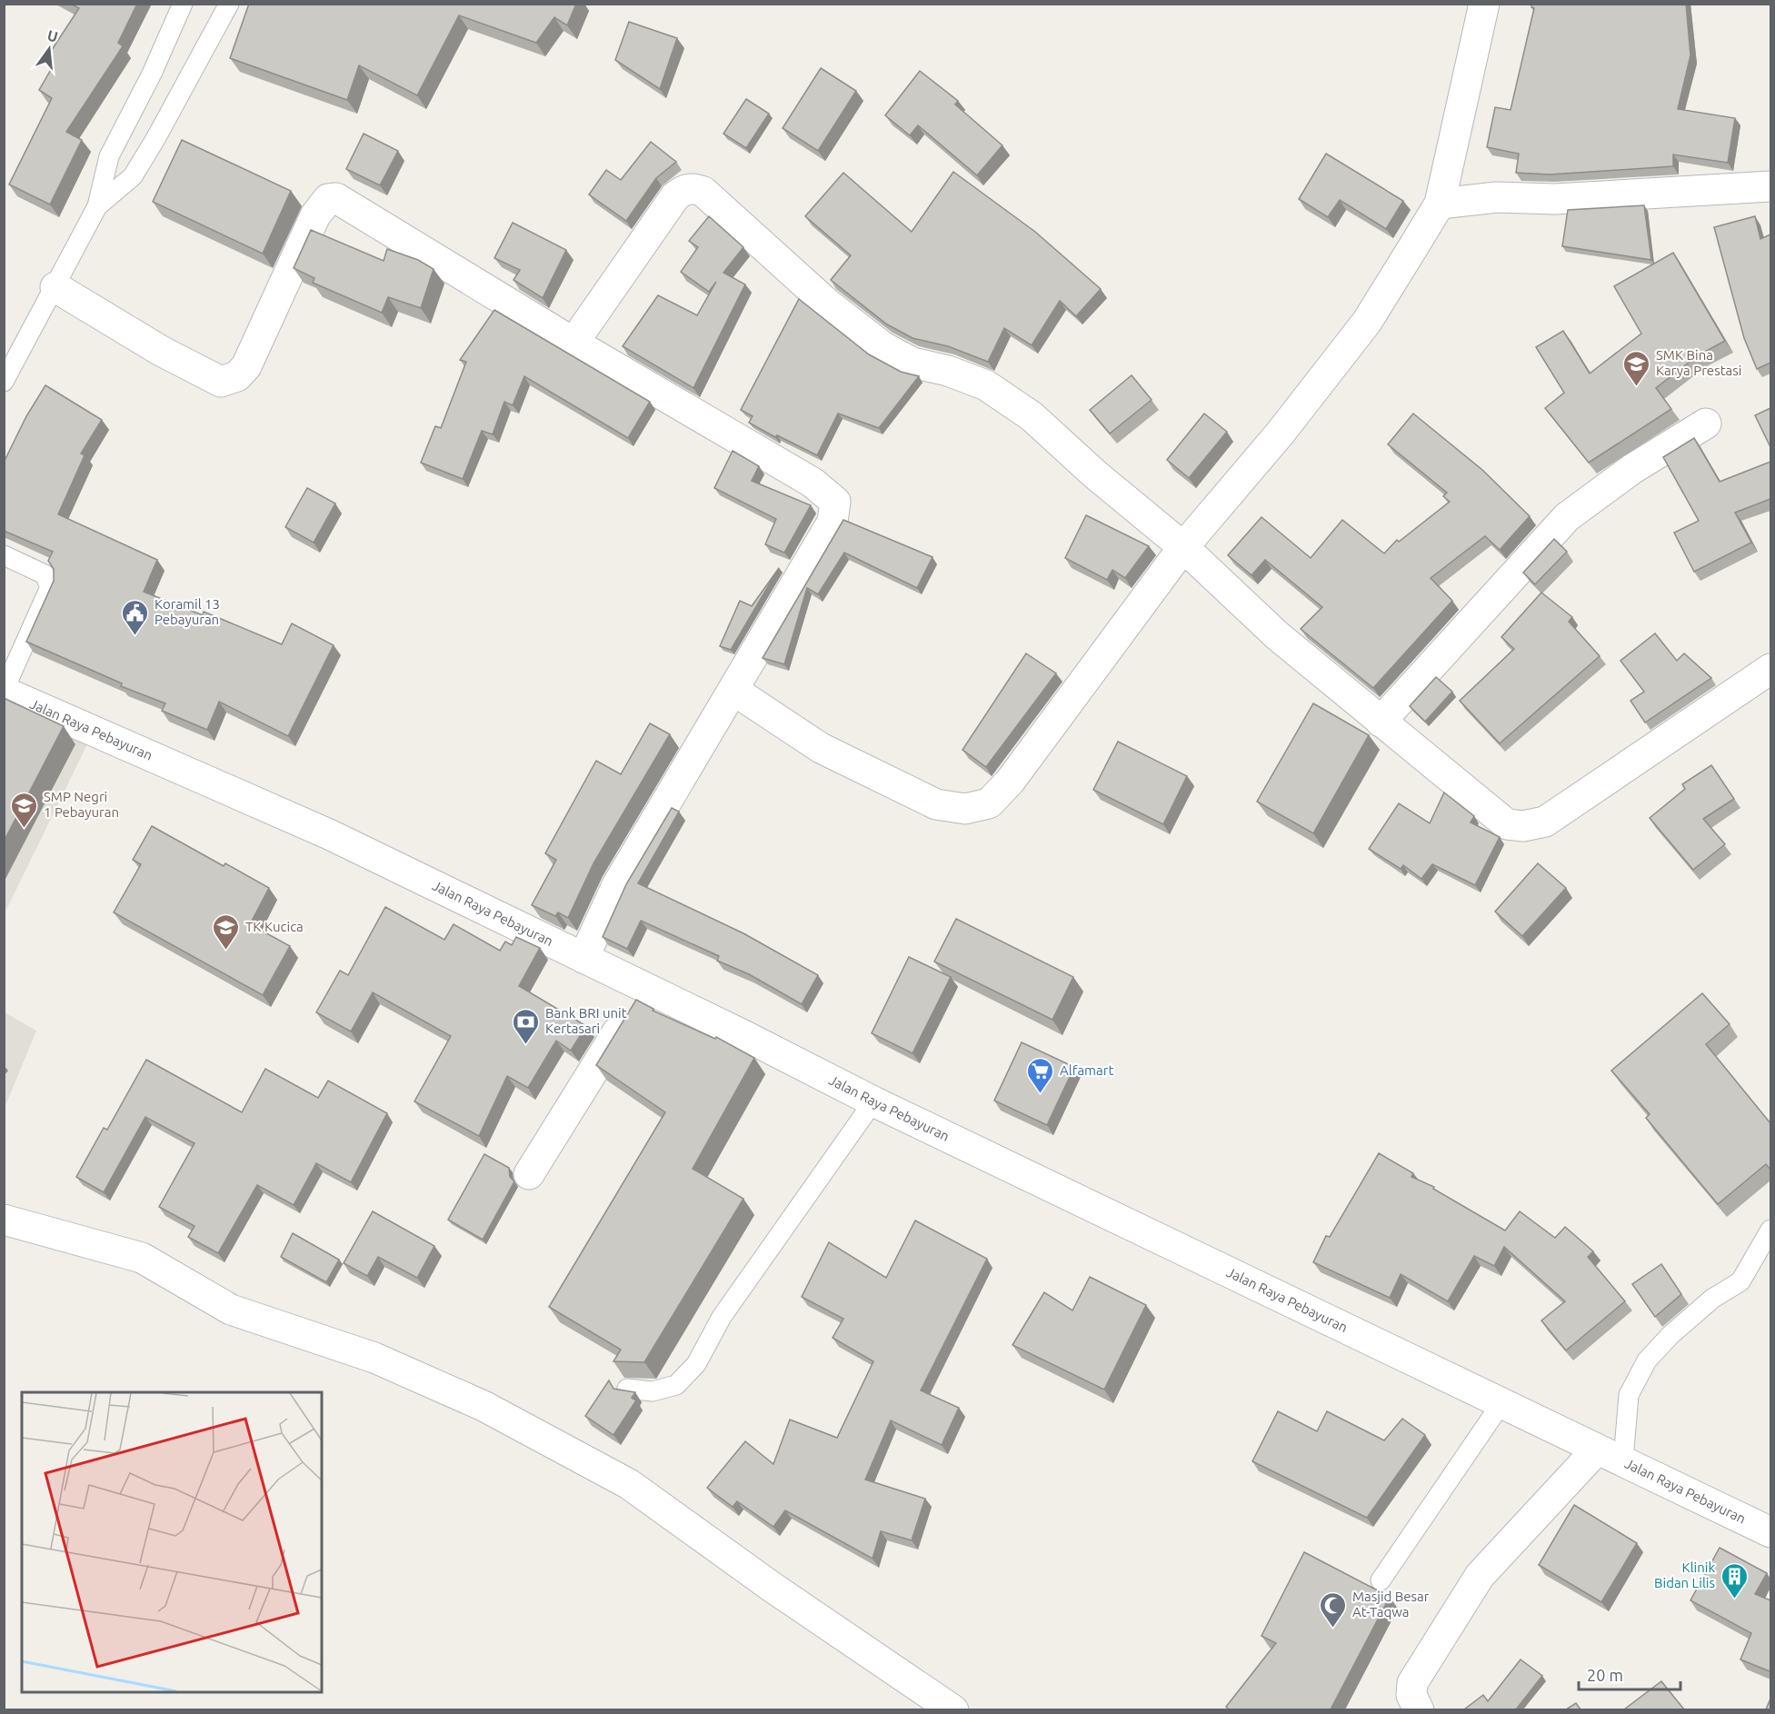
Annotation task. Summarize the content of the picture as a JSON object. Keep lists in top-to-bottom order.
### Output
{
  "streets": {
    "street": ["Jalan Raya Pebayuran"]
  },
  "places": {
    "school or university": ["SMK Bina Karya Prestasi", "SMP Negri 1 Pebayuran", "TK Kucica"],
    "public building": ["Koramil 13 Pebayuran"],
    "bank": ["Bank BRI unit Kertasari"],
    "supermarket": ["Alfamart"],
    "building": ["Klinik Bidan Lilis"],
    "mosque": ["Masjid Besar At-Taqwa"]
  },
  "scale_bar": "20 m",
  "north": "top"
}
